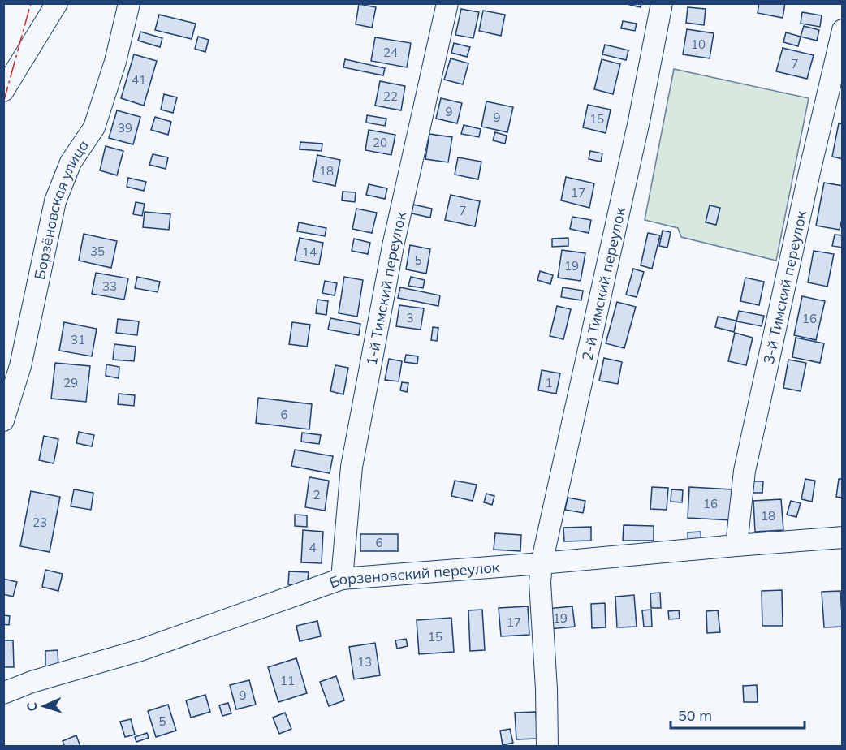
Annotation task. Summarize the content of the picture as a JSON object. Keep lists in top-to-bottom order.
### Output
{
  "streets": {
    "street": [
      "Борзёновская улица",
      "2-й Тимский переулок",
      "3-й Тимский переулок",
      "1-й Тимский переулок",
      "Борзеновский переулок"
    ]
  },
  "crossings": [
    ["2-й Тимский переулок", "Борзеновский переулок"],
    ["3-й Тимский переулок", "Борзеновский переулок"],
    ["1-й Тимский переулок", "Борзеновский переулок"]
  ],
  "house_numbers": [
    "10",
    "24",
    "7",
    "41",
    "22",
    "9",
    "9",
    "15",
    "39",
    "20",
    "18",
    "17",
    "7",
    "35",
    "14",
    "5",
    "19",
    "33",
    "3",
    "16",
    "31",
    "29",
    "1",
    "6",
    "2",
    "16",
    "18",
    "23",
    "6",
    "4",
    "19",
    "17",
    "15",
    "13",
    "11",
    "9",
    "5"
  ],
  "scale_bar": "50 m",
  "north": "left"
}
